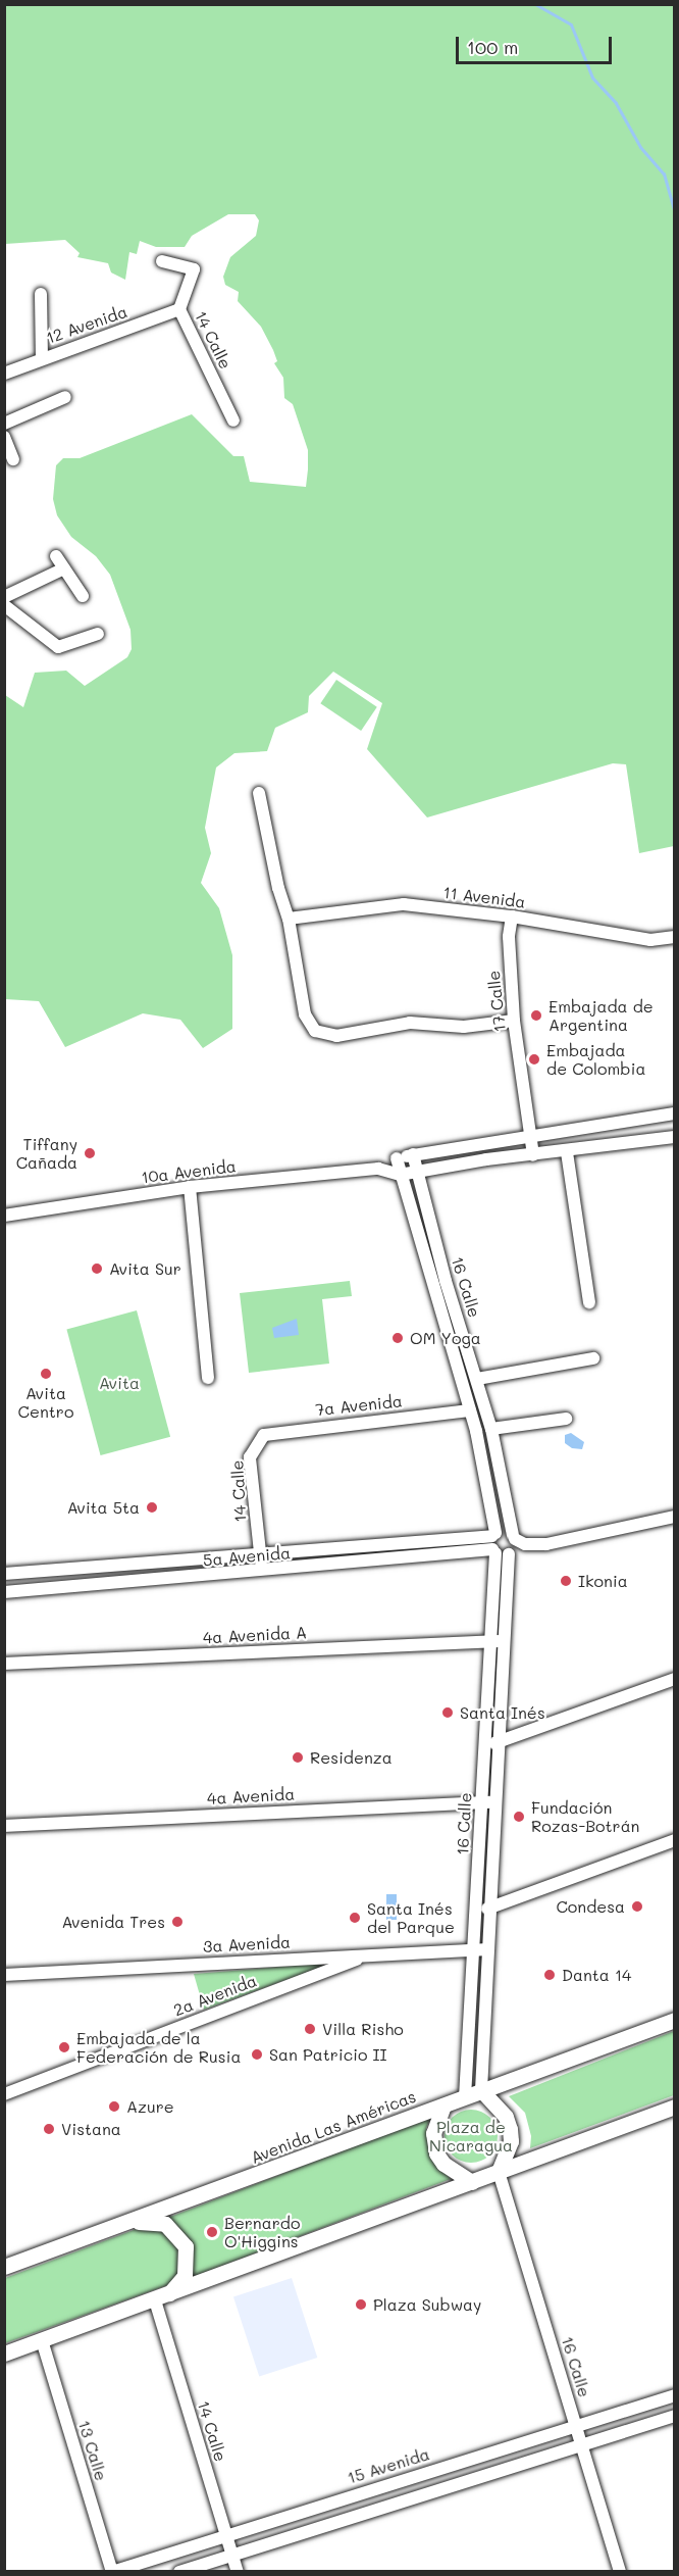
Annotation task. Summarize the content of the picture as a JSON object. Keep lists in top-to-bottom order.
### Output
{
  "streets": {
    "main road": ["Avenida Las Américas"],
    "street": [
      "12 Avenida",
      "14 Calle",
      "11 Avenida",
      "17 Calle",
      "10a Avenida",
      "16 Calle",
      "7a Avenida",
      "5a Avenida",
      "4a Avenida A",
      "4a Avenida",
      "3a Avenida",
      "2a Avenida",
      "13 Calle",
      "15 Avenida"
    ]
  },
  "crossings": [
    ["12 Avenida", "14 Calle"],
    ["14 Calle", "7a Avenida"],
    ["14 Calle", "5a Avenida"],
    ["14 Calle", "15 Avenida"],
    ["11 Avenida", "17 Calle"],
    ["17 Calle", "10a Avenida"],
    ["10a Avenida", "16 Calle"],
    ["16 Calle", "7a Avenida"],
    ["16 Calle", "5a Avenida"],
    ["16 Calle", "4a Avenida A"],
    ["16 Calle", "4a Avenida"],
    ["16 Calle", "3a Avenida"],
    ["16 Calle", "Avenida Las Américas"],
    ["16 Calle", "15 Avenida"],
    ["3a Avenida", "2a Avenida"],
    ["13 Calle", "15 Avenida"]
  ],
  "parks": ["Avita", "Plaza de Nicaragua"],
  "places": [
    "Embajada de Argentina",
    "Embajada de Colombia",
    "Tiffany Cañada",
    "Avita Sur",
    "OM Yoga",
    "Avita Centro",
    "Avita 5ta",
    "Ikonia",
    "Santa Inés",
    "Residenza",
    "Fundación Rozas-Botrán",
    "Condesa",
    "Santa Inés del Parque",
    "Avenida Tres",
    "Danta 14",
    "Villa Risho",
    "Embajada de la Federación de Rusia",
    "San Patricio II",
    "Azure",
    "Vistana",
    "Bernardo O'Higgins",
    "Plaza Subway"
  ],
  "scale_bar": "100 m"
}
